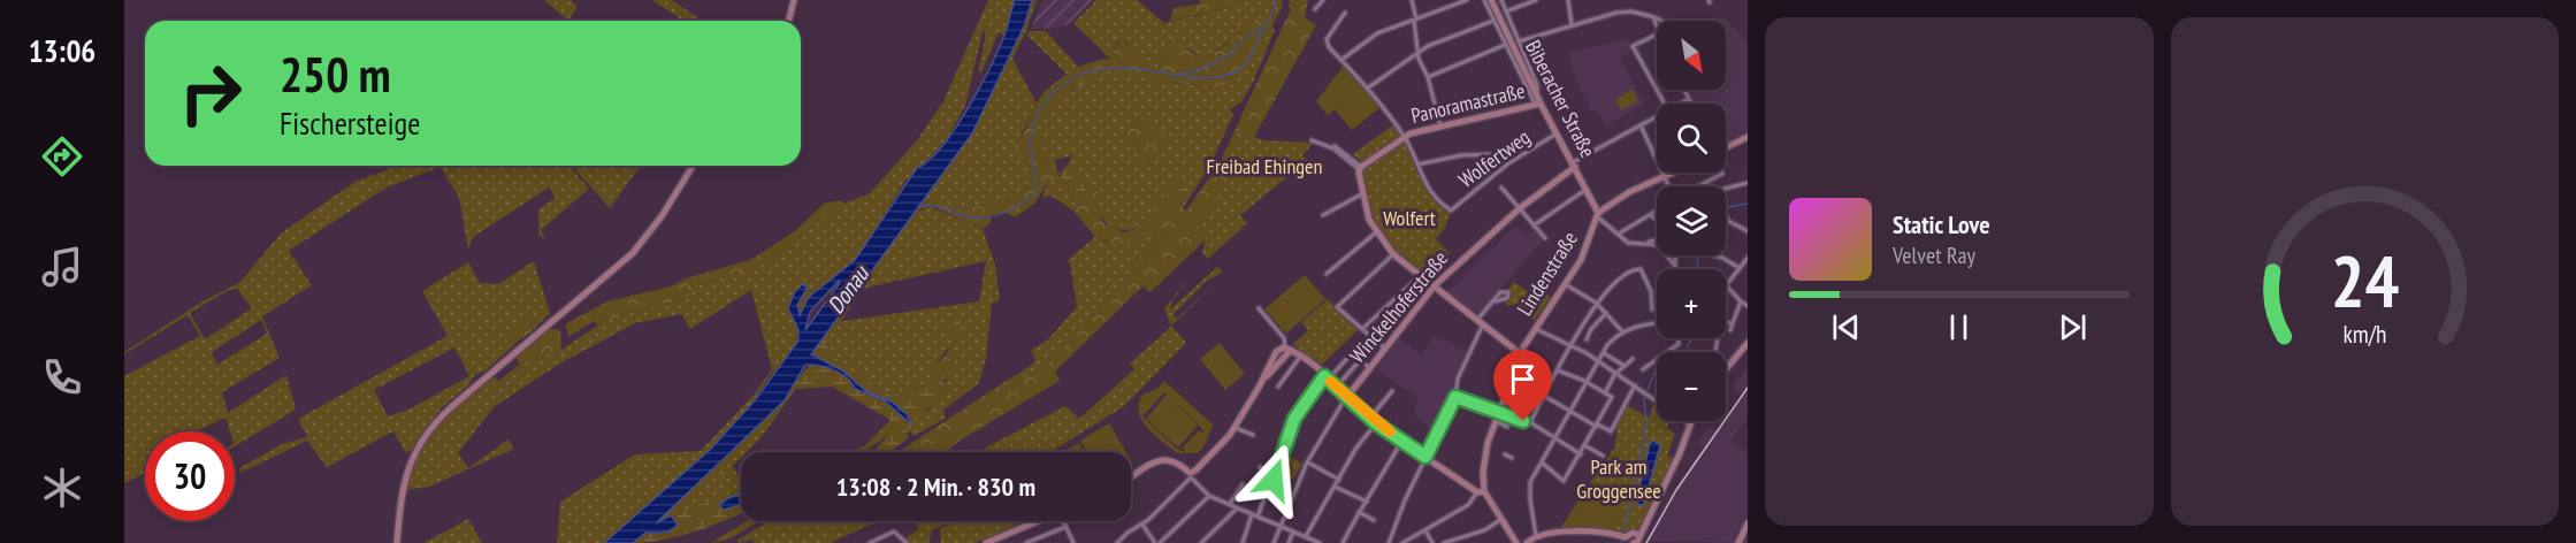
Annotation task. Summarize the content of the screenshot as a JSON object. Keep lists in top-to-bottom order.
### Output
{
  "streets": {
    "street": [
      "Biberacher Straße",
      "Panoramastraße",
      "Wolfertweg",
      "Lindenstraße",
      "Winckelhoferstraße"
    ]
  },
  "crossings": [
    ["Biberacher Straße", "Panoramastraße"],
    ["Biberacher Straße", "Wolfertweg"],
    ["Biberacher Straße", "Lindenstraße"],
    ["Biberacher Straße", "Winckelhoferstraße"]
  ],
  "water": ["Donau"],
  "parks": ["Freibad Ehingen", "Wolfert", "Park am Groggensee"],
  "north": "bottom right",
  "page": {
    "tabs": "13:06",
    "map_buttons": ["+", "−"],
    "turn": ["250 m", "Fischersteige"],
    "song": ["Static Love", "Velvet Ray"],
    "limit": "30",
    "trip": "13:08 · 2 Min. · 830 m",
    "gauge": ["24", "km/h"]
  }
}
